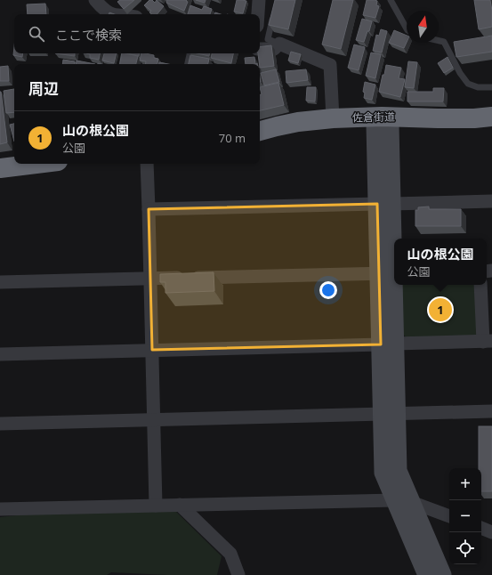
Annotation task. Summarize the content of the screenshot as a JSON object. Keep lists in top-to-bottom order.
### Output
{
  "streets": {
    "highway": ["佐倉街道"]
  },
  "north": "top",
  "page": {
    "search": "ここで検索",
    "heading": "周辺",
    "list": [
      {
        "mark": "1",
        "name": "山の根公園",
        "note": "公園",
        "value": "70 m"
      }
    ],
    "popup": ["山の根公園", "公園"],
    "pins": "1",
    "map_buttons": ["+", "−"]
  }
}
